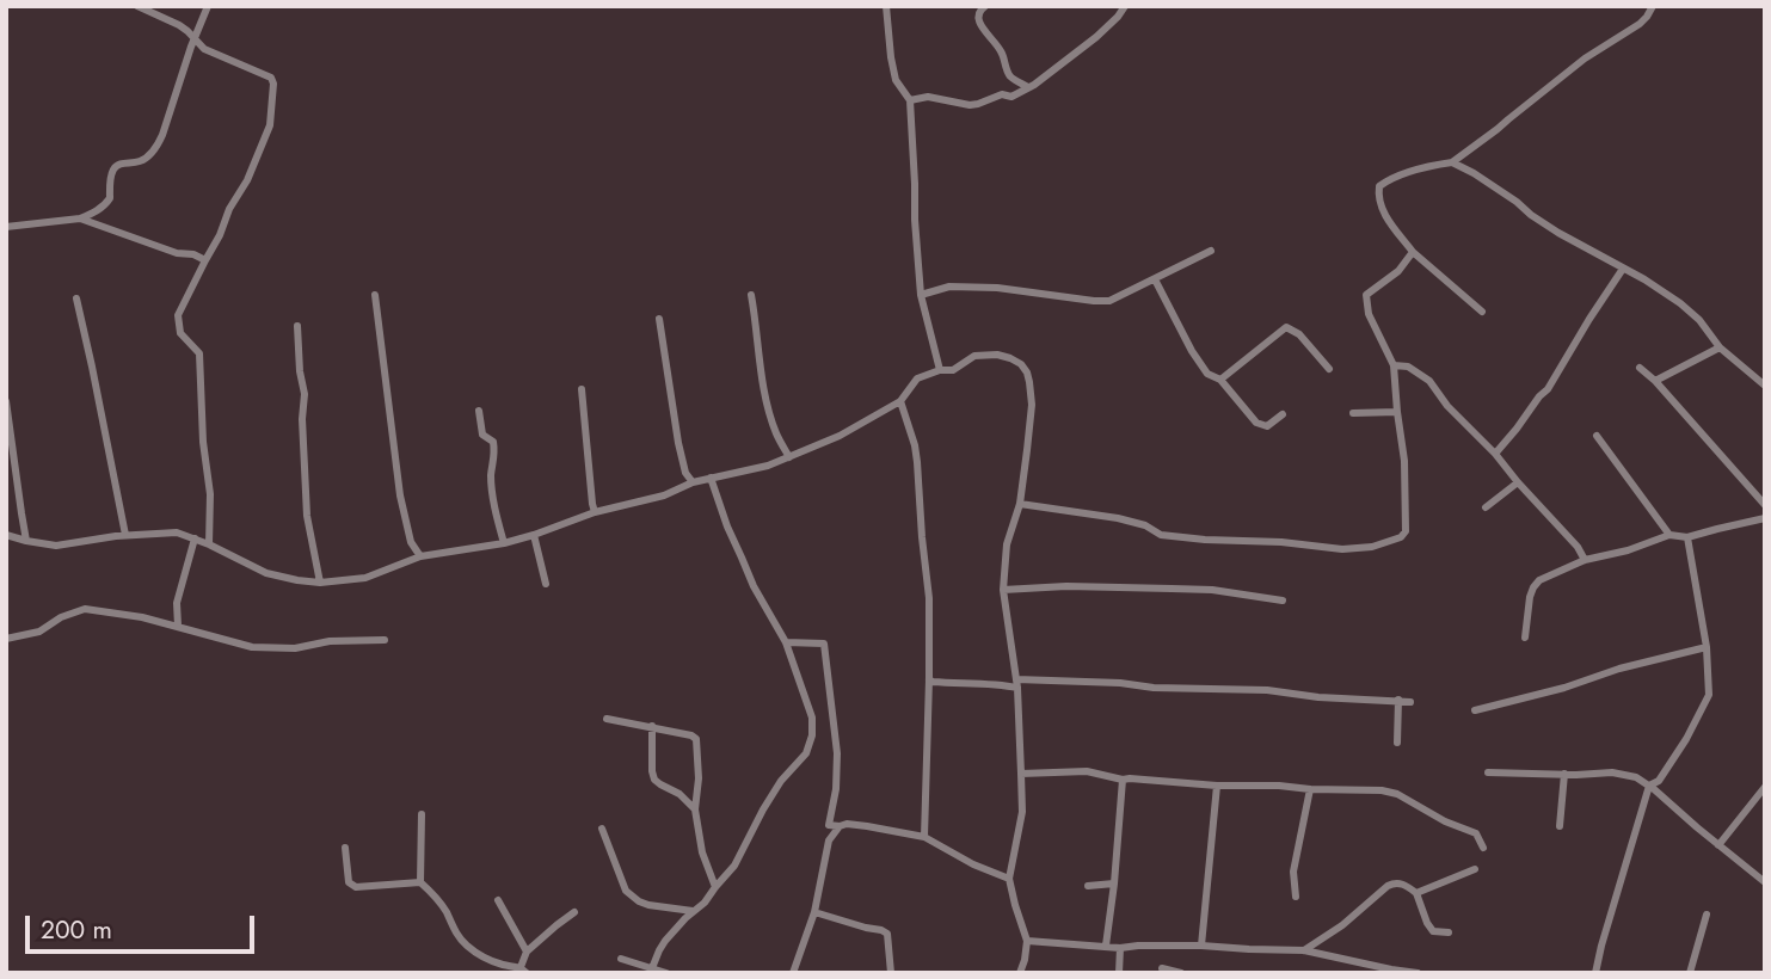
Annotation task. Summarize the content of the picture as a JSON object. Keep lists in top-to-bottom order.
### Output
{
  "scale_bar": "200 m"
}
